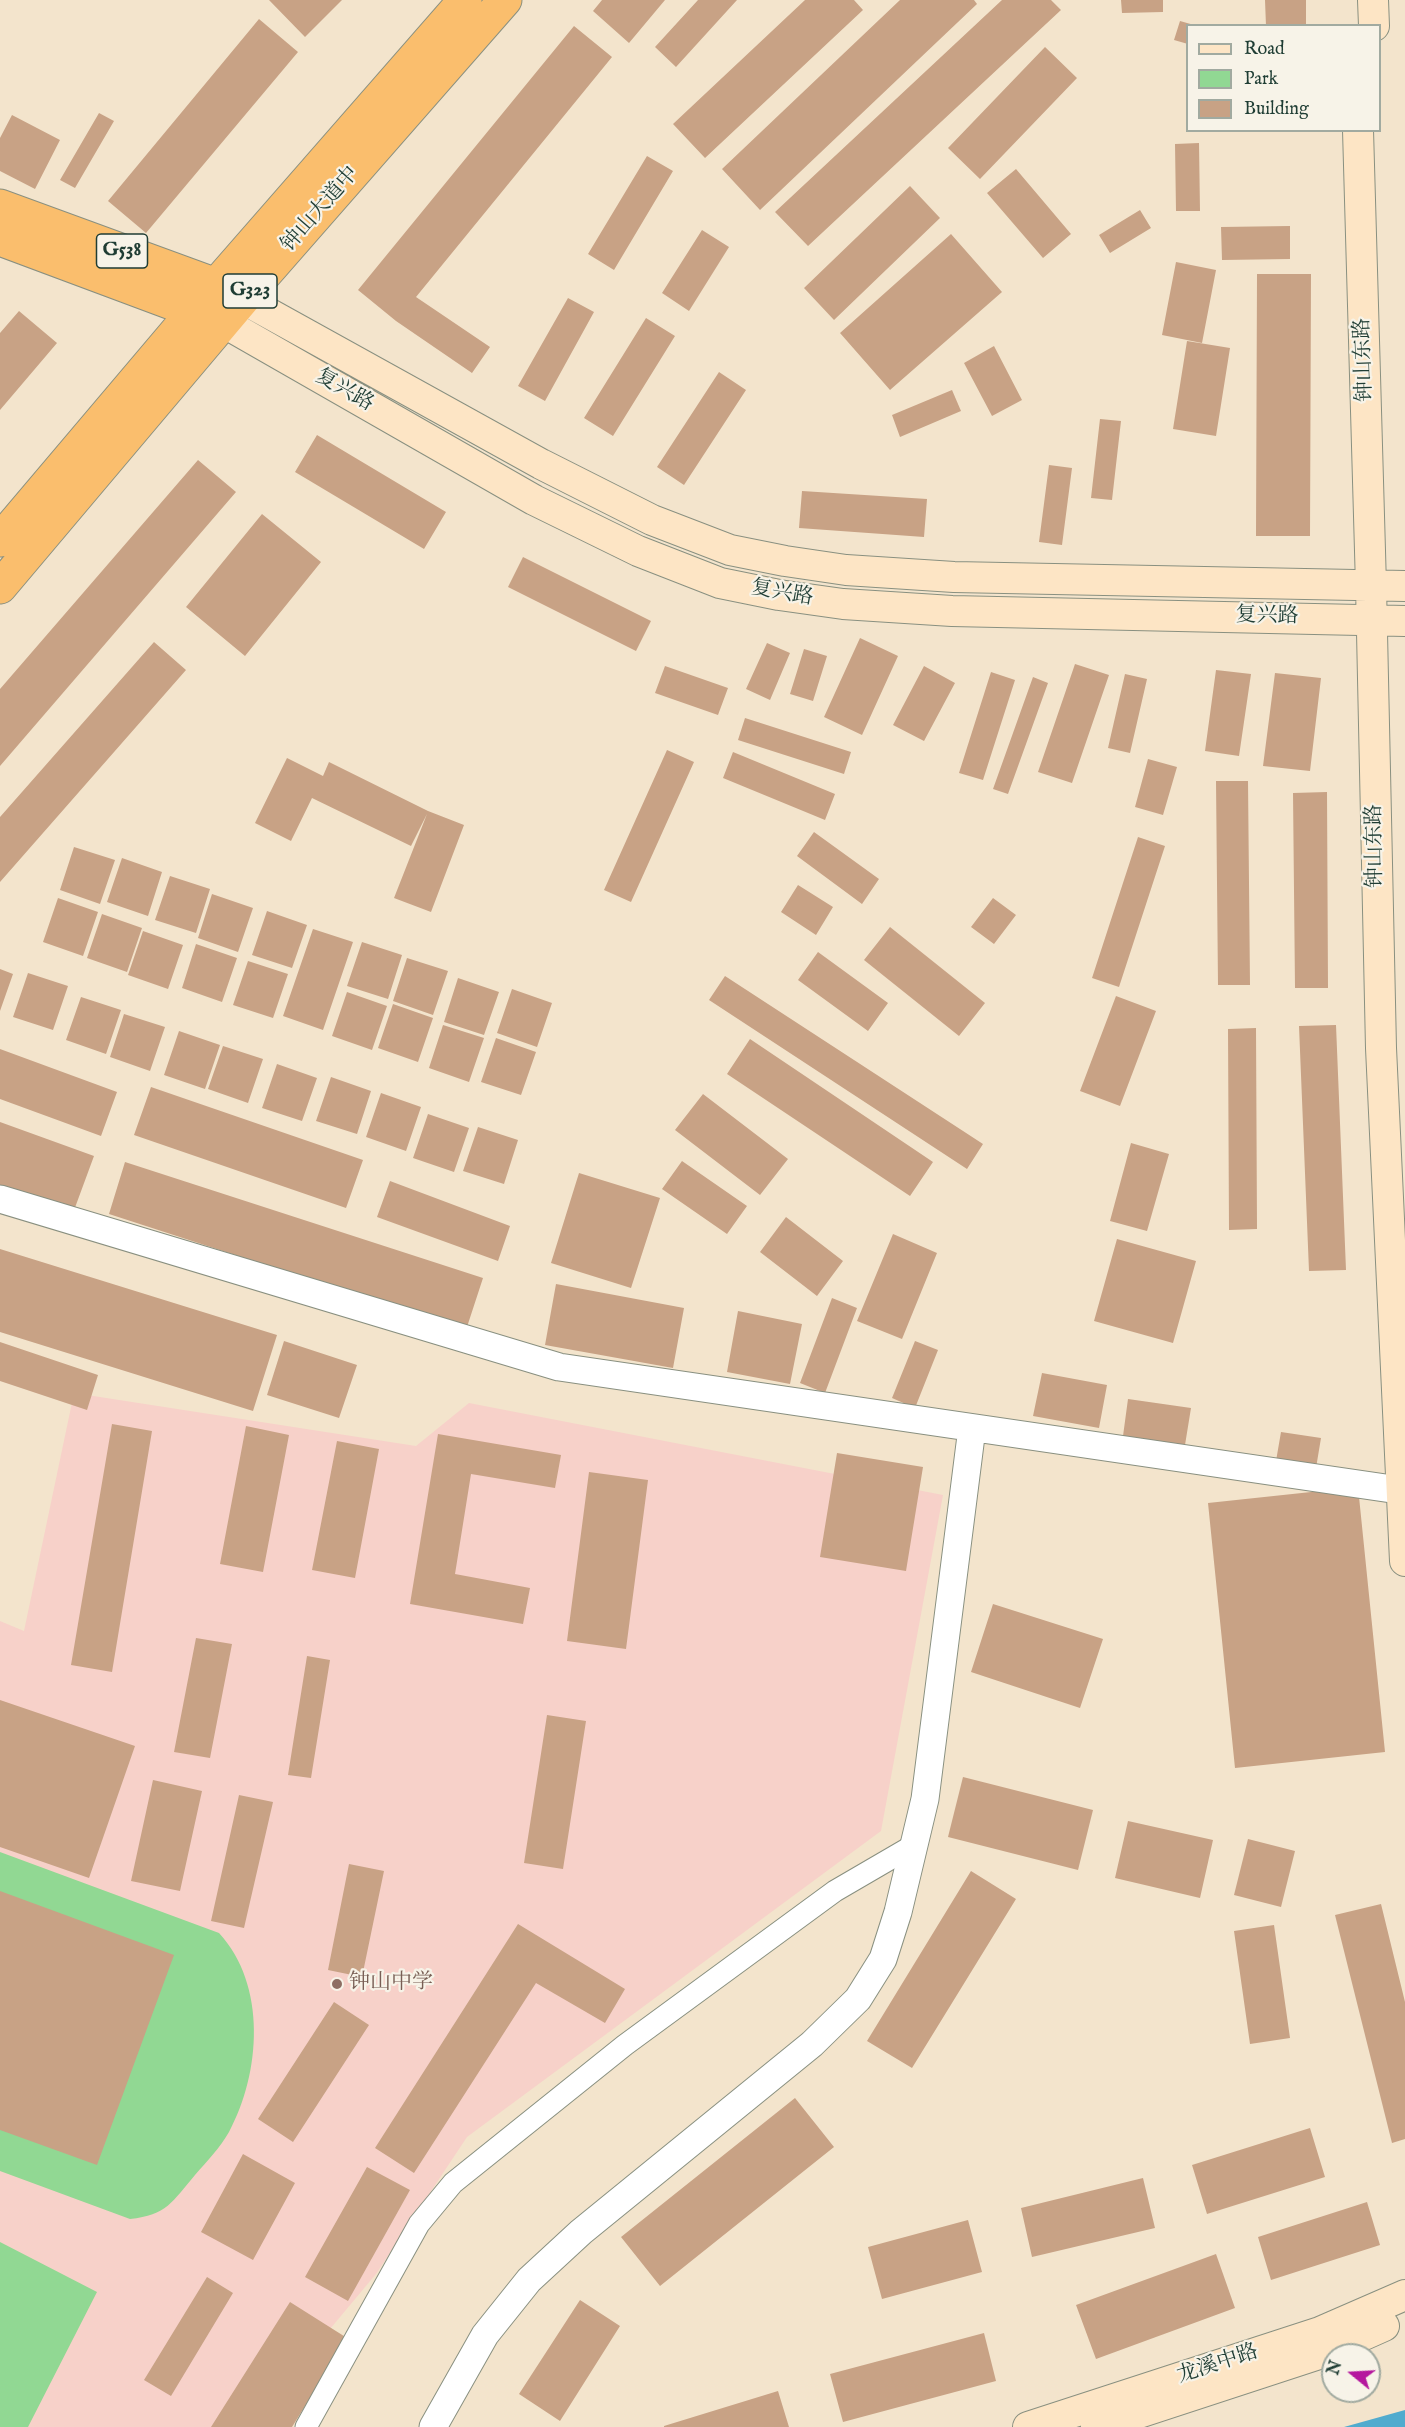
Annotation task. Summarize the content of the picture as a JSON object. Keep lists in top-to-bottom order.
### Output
{
  "streets": {
    "highway": ["钟山大道中", "G538", "G323"],
    "main road": ["钟山东路", "复兴路", "龙溪中路"]
  },
  "crossings": [
    ["钟山大道中", "G538"],
    ["钟山大道中", "复兴路"],
    ["G538", "复兴路"],
    ["钟山东路", "复兴路"]
  ],
  "places": ["钟山中学"],
  "legend": ["Road", "Park", "Building"],
  "north": "left"
}
